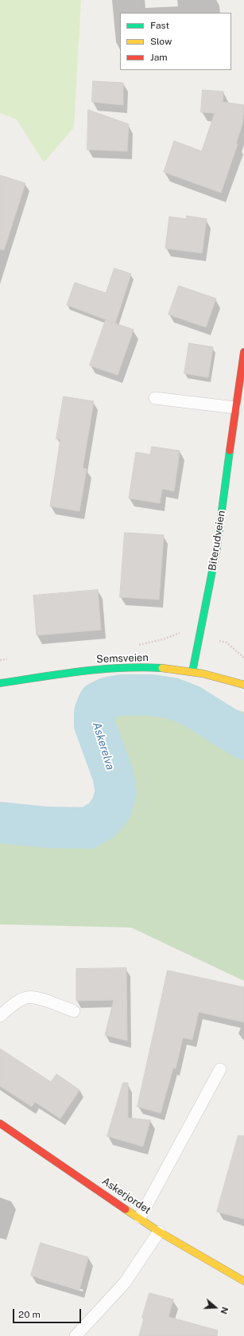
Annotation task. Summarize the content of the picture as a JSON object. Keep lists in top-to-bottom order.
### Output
{
  "streets": {
    "street": ["Biterudveien", "Semsveien", "Askerjordet"]
  },
  "crossings": [
    ["Biterudveien", "Semsveien"]
  ],
  "water": ["Askerelva"],
  "legend": ["Fast", "Slow", "Jam"],
  "scale_bar": "20 m",
  "north": "right"
}
